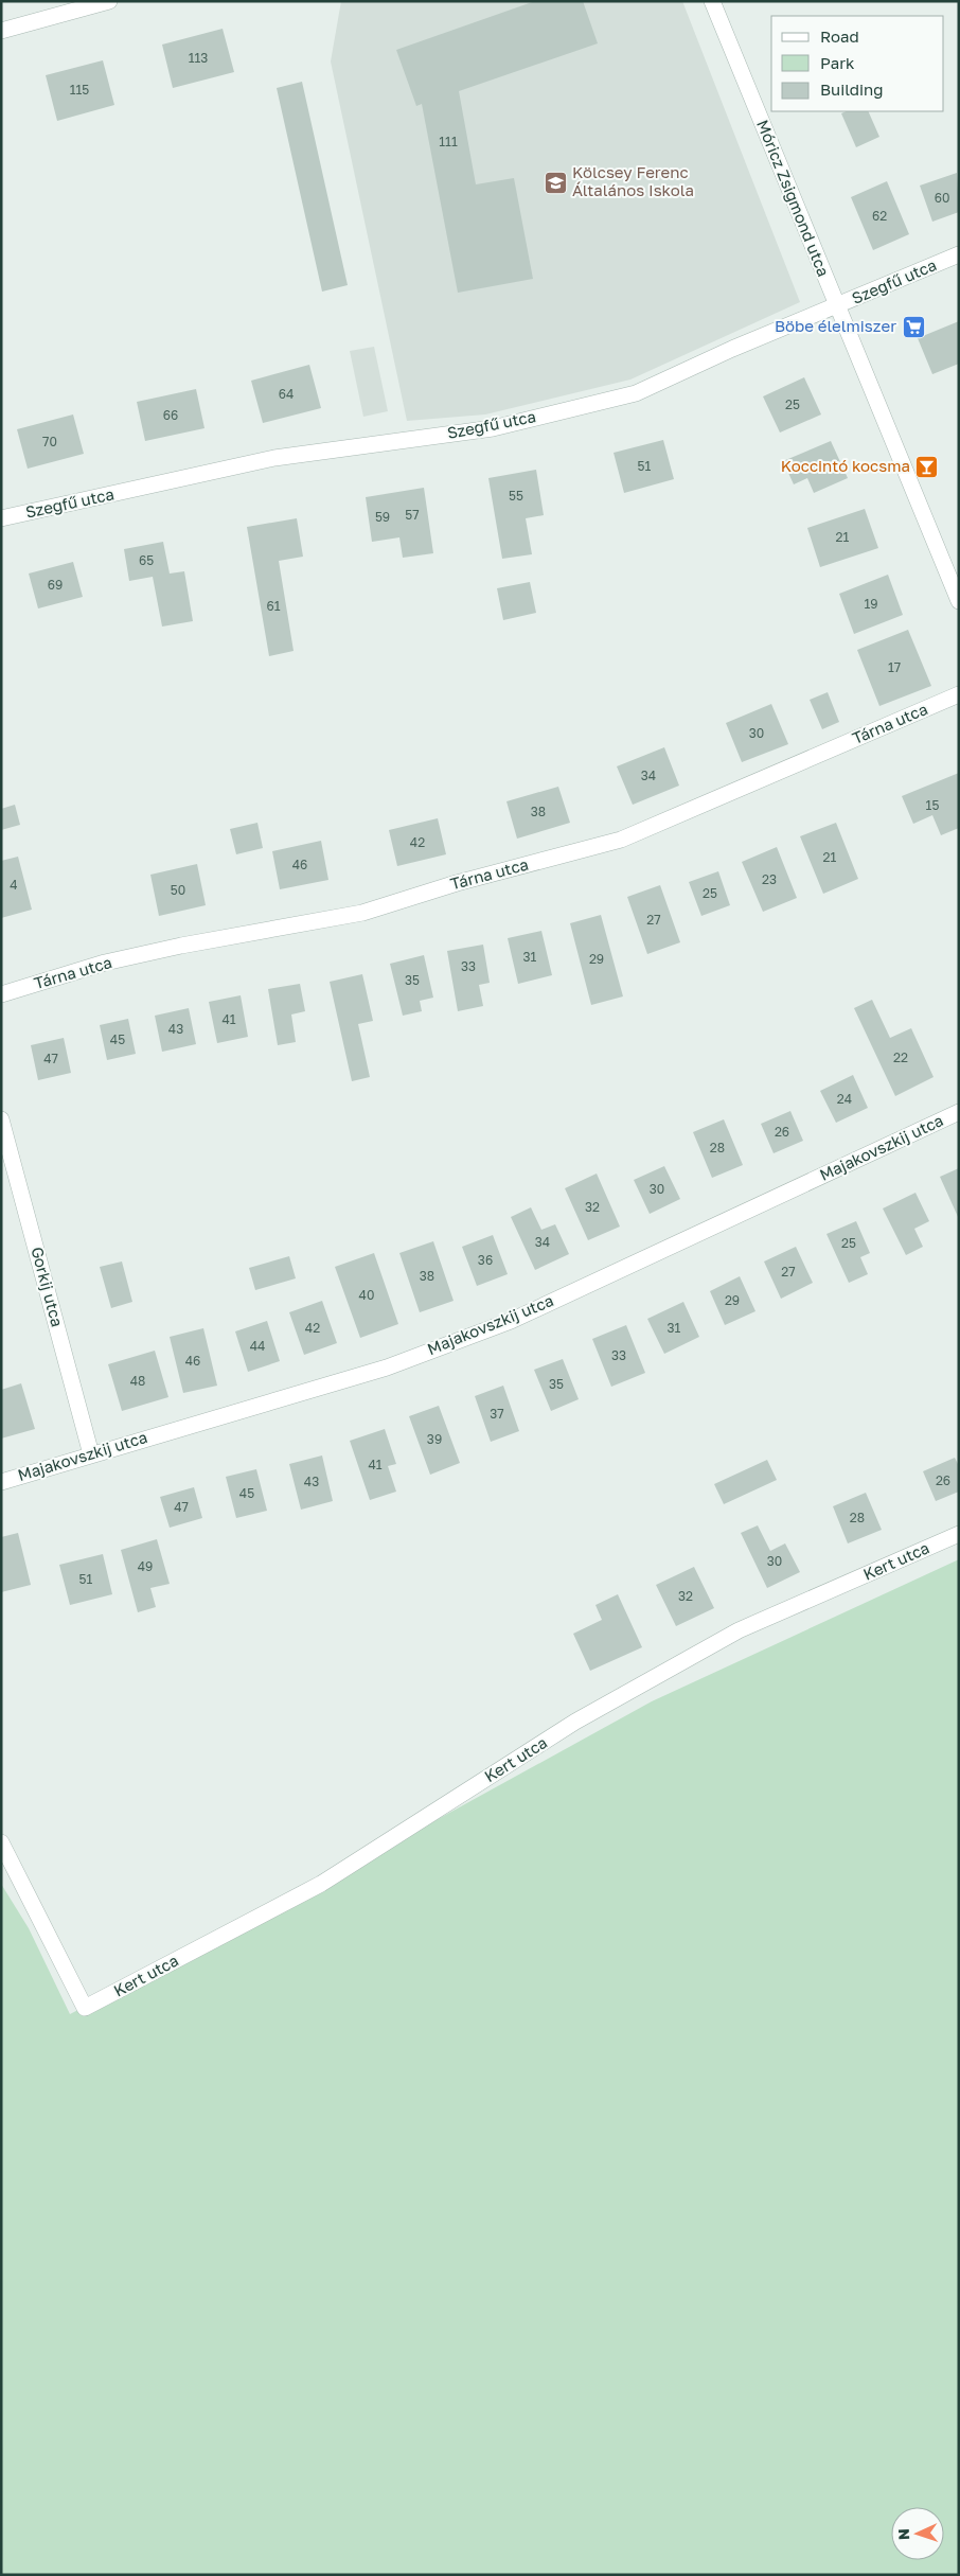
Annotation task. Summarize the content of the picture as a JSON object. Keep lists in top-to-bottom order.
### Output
{
  "streets": {
    "street": [
      "Móricz Zsigmond utca",
      "Szegfű utca",
      "Tárna utca",
      "Majakovszkij utca",
      "Gorkij utca",
      "Kert utca"
    ]
  },
  "crossings": [
    ["Móricz Zsigmond utca", "Szegfű utca"],
    ["Majakovszkij utca", "Gorkij utca"]
  ],
  "places": {
    "school or university": ["Kölcsey Ferenc Általános Iskola"],
    "supermarket": ["Böbe élelmiszer"],
    "bar": ["Koccintó kocsma"]
  },
  "house_numbers": [
    "113",
    "115",
    "111",
    "60",
    "62",
    "64",
    "25",
    "66",
    "70",
    "51",
    "55",
    "57",
    "59",
    "21",
    "65",
    "69",
    "19",
    "61",
    "17",
    "30",
    "34",
    "15",
    "38",
    "42",
    "21",
    "46",
    "23",
    "4",
    "50",
    "25",
    "27",
    "31",
    "29",
    "33",
    "35",
    "41",
    "43",
    "45",
    "22",
    "47",
    "24",
    "26",
    "28",
    "30",
    "32",
    "34",
    "25",
    "36",
    "27",
    "38",
    "40",
    "29",
    "42",
    "31",
    "44",
    "33",
    "46",
    "48",
    "35",
    "37",
    "39",
    "41",
    "26",
    "43",
    "45",
    "47",
    "28",
    "30",
    "49",
    "51",
    "32"
  ],
  "legend": ["Road", "Park", "Building"],
  "north": "left"
}
